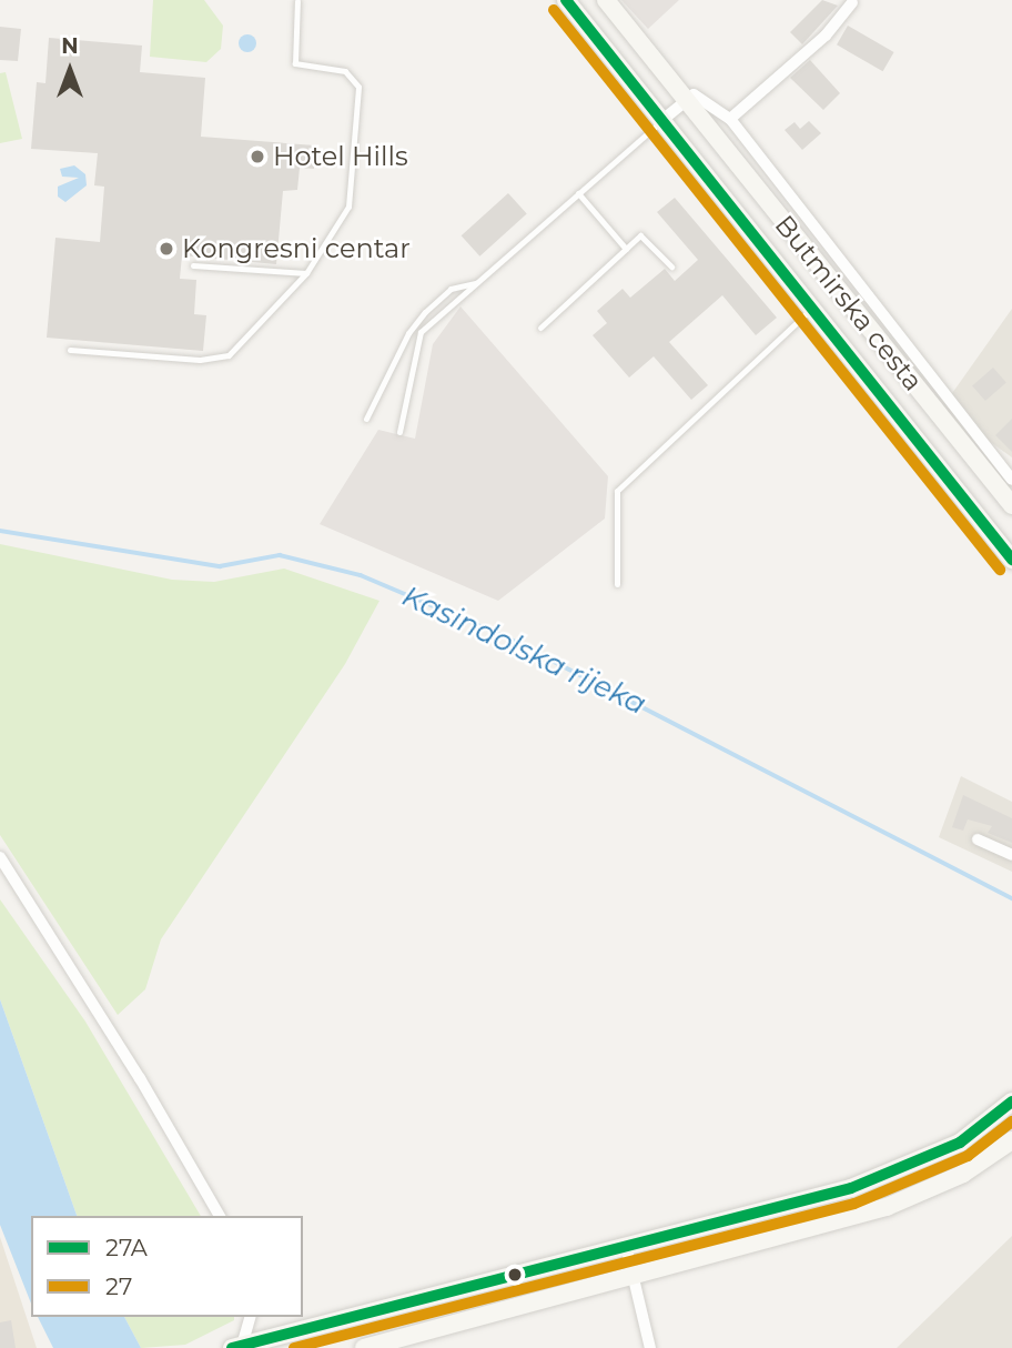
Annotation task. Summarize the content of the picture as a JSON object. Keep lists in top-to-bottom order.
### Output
{
  "streets": {
    "main road": ["Butmirska cesta"]
  },
  "water": ["Kasindolska rijeka"],
  "places": ["Hotel Hills", "Kongresni centar"],
  "lines": ["transit line 27A", "transit line 27"],
  "legend": ["27A", "27"],
  "north": "top"
}
